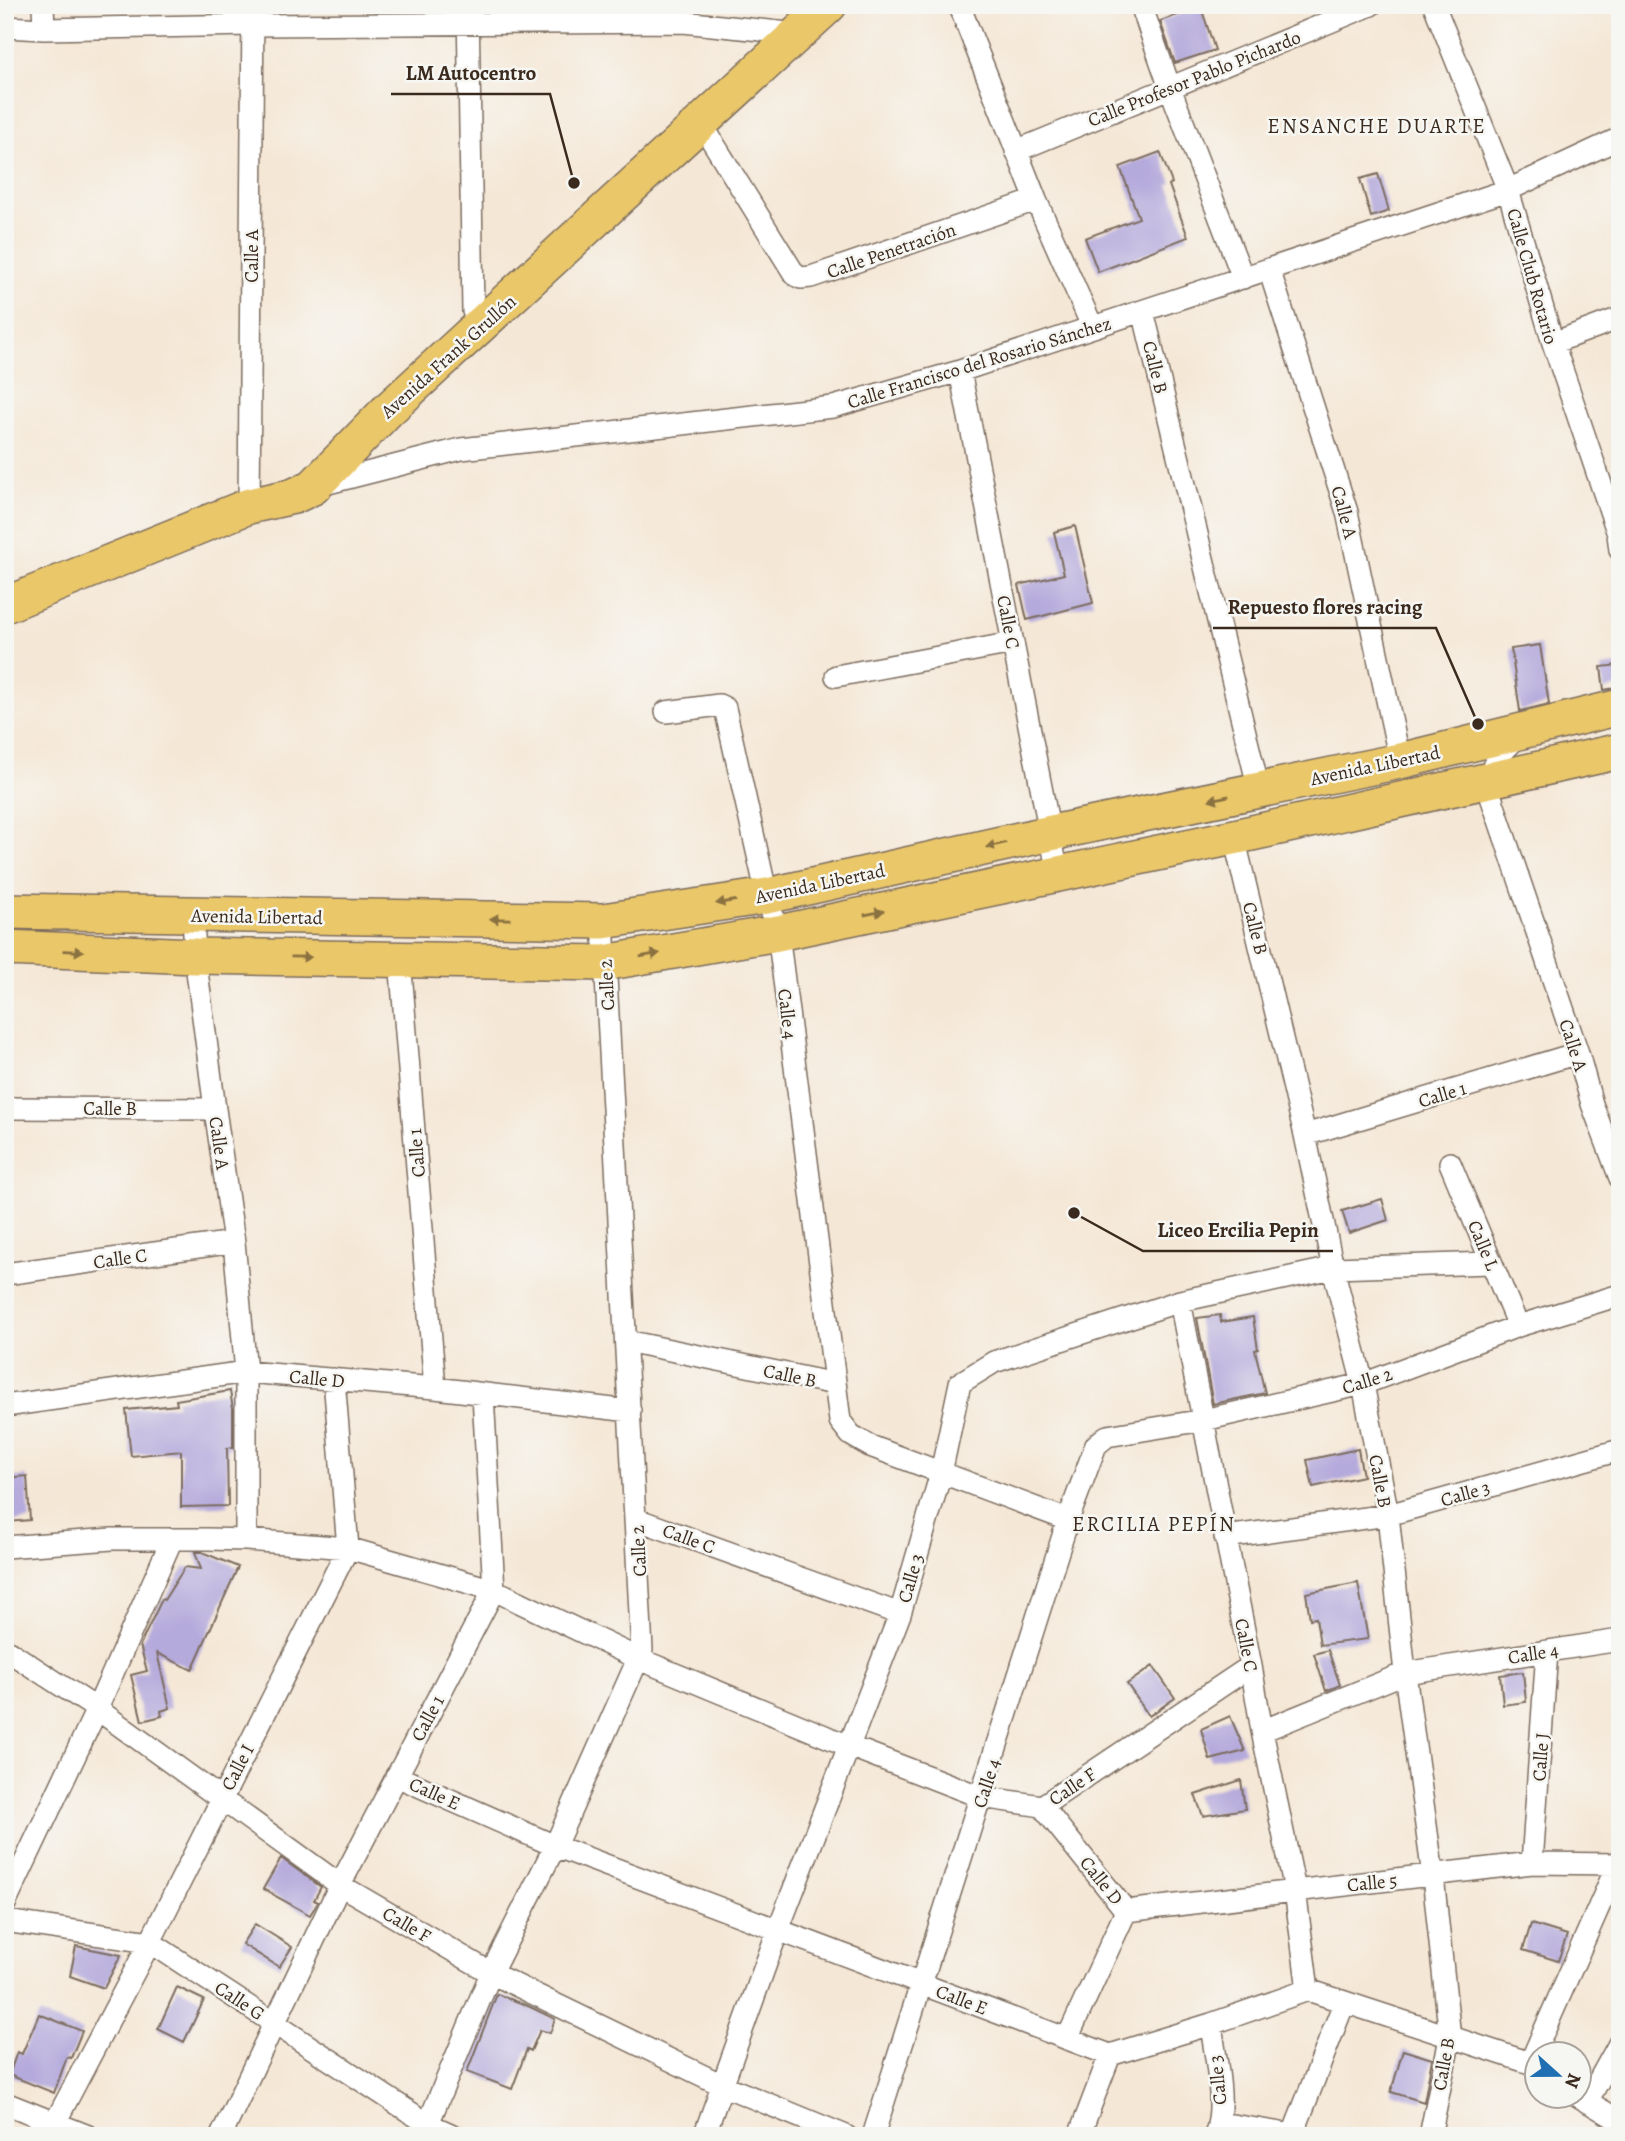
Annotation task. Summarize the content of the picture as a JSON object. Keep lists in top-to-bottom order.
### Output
{
  "streets": {
    "main road": ["Avenida Frank Grullón", "Avenida Libertad"],
    "street": [
      "Calle Profesor Pablo Pichardo",
      "Calle Penetración",
      "Calle A",
      "Calle Club Rotario",
      "Calle Francisco del Rosario Sánchez",
      "Calle B",
      "Calle C",
      "Calle 2",
      "Calle 4",
      "Calle 1",
      "Calle L",
      "Calle D",
      "Calle 3",
      "Calle J",
      "Calle I",
      "Calle F",
      "Calle E",
      "Calle 5",
      "Calle G"
    ]
  },
  "crossings": [
    ["Calle Penetración", "Avenida Frank Grullón"],
    ["Calle A", "Avenida Frank Grullón"],
    ["Calle A", "Calle Francisco del Rosario Sánchez"],
    ["Calle A", "Calle B"],
    ["Calle A", "Calle C"],
    ["Calle A", "Avenida Libertad"],
    ["Calle A", "Calle 1"],
    ["Calle A", "Calle D"],
    ["Calle Club Rotario", "Calle Francisco del Rosario Sánchez"],
    ["Avenida Frank Grullón", "Calle Francisco del Rosario Sánchez"],
    ["Calle Francisco del Rosario Sánchez", "Calle B"],
    ["Calle Francisco del Rosario Sánchez", "Calle C"],
    ["Calle B", "Avenida Libertad"],
    ["Calle B", "Calle 2"],
    ["Calle B", "Calle 4"],
    ["Calle B", "Calle 1"],
    ["Calle B", "Calle 3"],
    ["Calle B", "Calle 5"],
    ["Calle C", "Avenida Libertad"],
    ["Calle C", "Calle 2"],
    ["Calle C", "Calle 4"],
    ["Calle C", "Calle 3"],
    ["Calle C", "Calle F"],
    ["Calle C", "Calle 5"],
    ["Avenida Libertad", "Calle 2"],
    ["Avenida Libertad", "Calle 4"],
    ["Avenida Libertad", "Calle 1"],
    ["Calle 2", "Calle 4"],
    ["Calle 2", "Calle L"],
    ["Calle 2", "Calle D"],
    ["Calle 2", "Calle F"],
    ["Calle 2", "Calle E"],
    ["Calle 2", "Calle G"],
    ["Calle 4", "Calle J"],
    ["Calle 4", "Calle F"],
    ["Calle 4", "Calle E"],
    ["Calle 1", "Calle D"],
    ["Calle 1", "Calle F"],
    ["Calle 1", "Calle E"],
    ["Calle 1", "Calle G"],
    ["Calle L", "Calle 3"],
    ["Calle D", "Calle F"],
    ["Calle D", "Calle E"],
    ["Calle D", "Calle 5"],
    ["Calle 3", "Calle F"],
    ["Calle 3", "Calle E"],
    ["Calle J", "Calle 5"],
    ["Calle I", "Calle F"],
    ["Calle I", "Calle G"]
  ],
  "districts": ["ENSANCHE DUARTE", "ERCILIA PEPÍN"],
  "places": ["LM Autocentro", "Repuesto flores racing", "Liceo Ercilia Pepin"],
  "north": "right"
}
